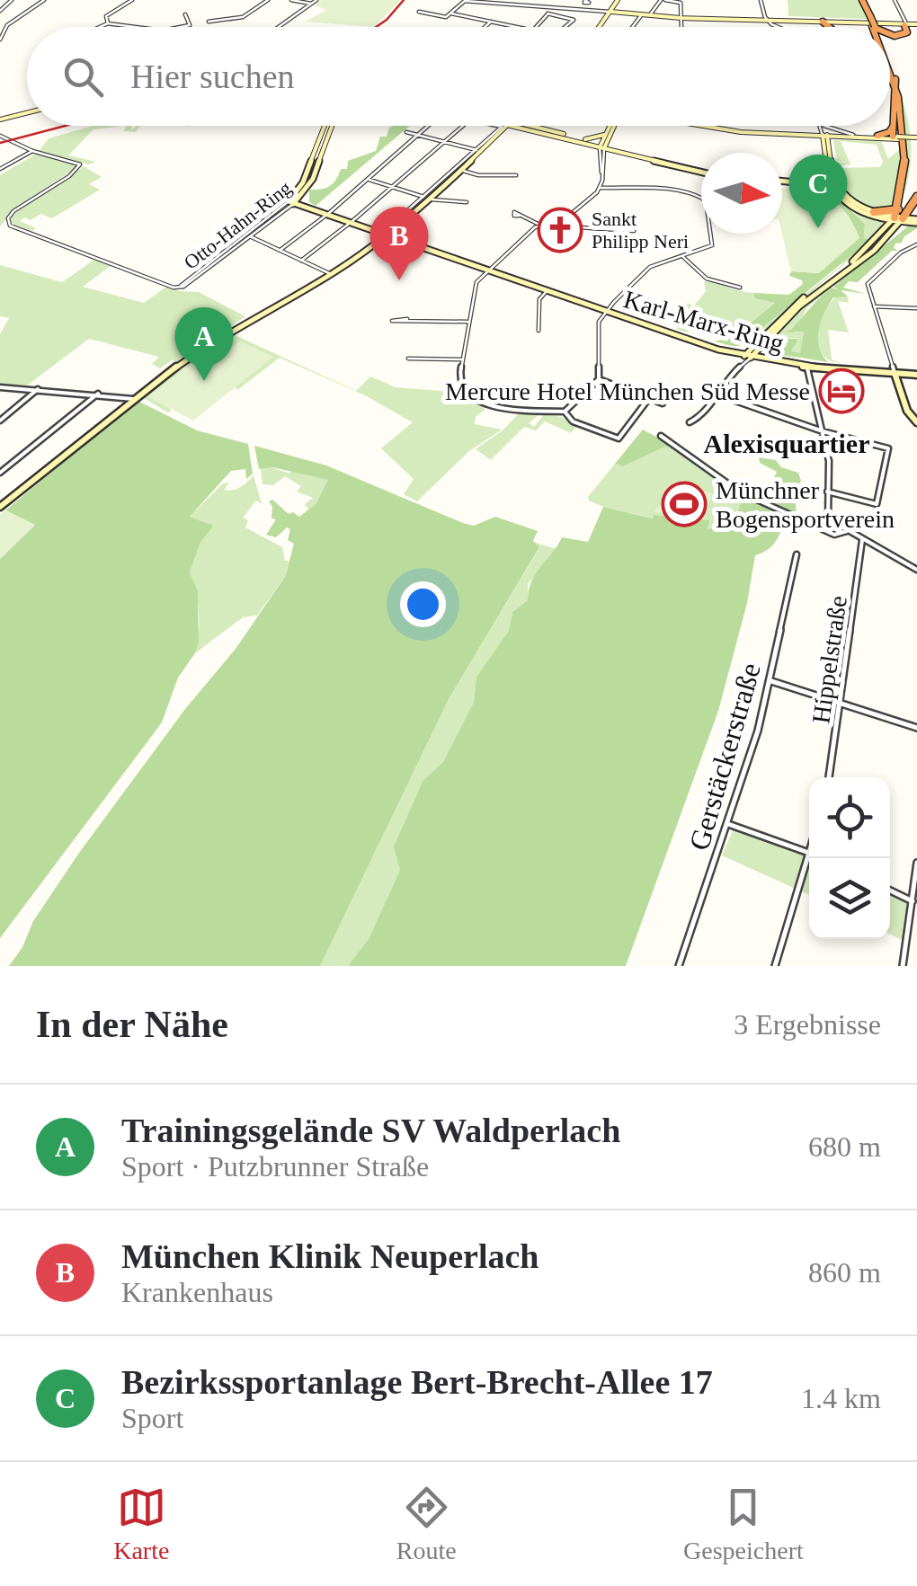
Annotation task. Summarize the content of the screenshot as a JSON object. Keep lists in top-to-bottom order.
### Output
{
  "streets": {
    "main road": ["Otto-Hahn-Ring", "Karl-Marx-Ring"],
    "street": ["Hippelstraße", "Gerstäckerstraße"]
  },
  "districts": ["Alexisquartier"],
  "places": {
    "church": ["Sankt Philipp Neri"],
    "hotel": ["Mercure Hotel München Süd Messe"],
    "sports": ["Münchner Bogensportverein"]
  },
  "north": "right",
  "page": {
    "search": "Hier suchen",
    "pins": ["C", "B", "A"],
    "heading": ["In der Nähe", "3 Ergebnisse"],
    "list": [
      {
        "mark": "A",
        "name": "Trainingsgelände SV Waldperlach",
        "note": "Sport · Putzbrunner Straße",
        "value": "680 m"
      },
      {
        "mark": "B",
        "name": "München Klinik Neuperlach",
        "note": "Krankenhaus",
        "value": "860 m"
      },
      {
        "mark": "C",
        "name": "Bezirkssportanlage Bert-Brecht-Allee 17",
        "note": "Sport",
        "value": "1.4 km"
      }
    ],
    "nav": ["Karte", "Route", "Gespeichert"]
  }
}
